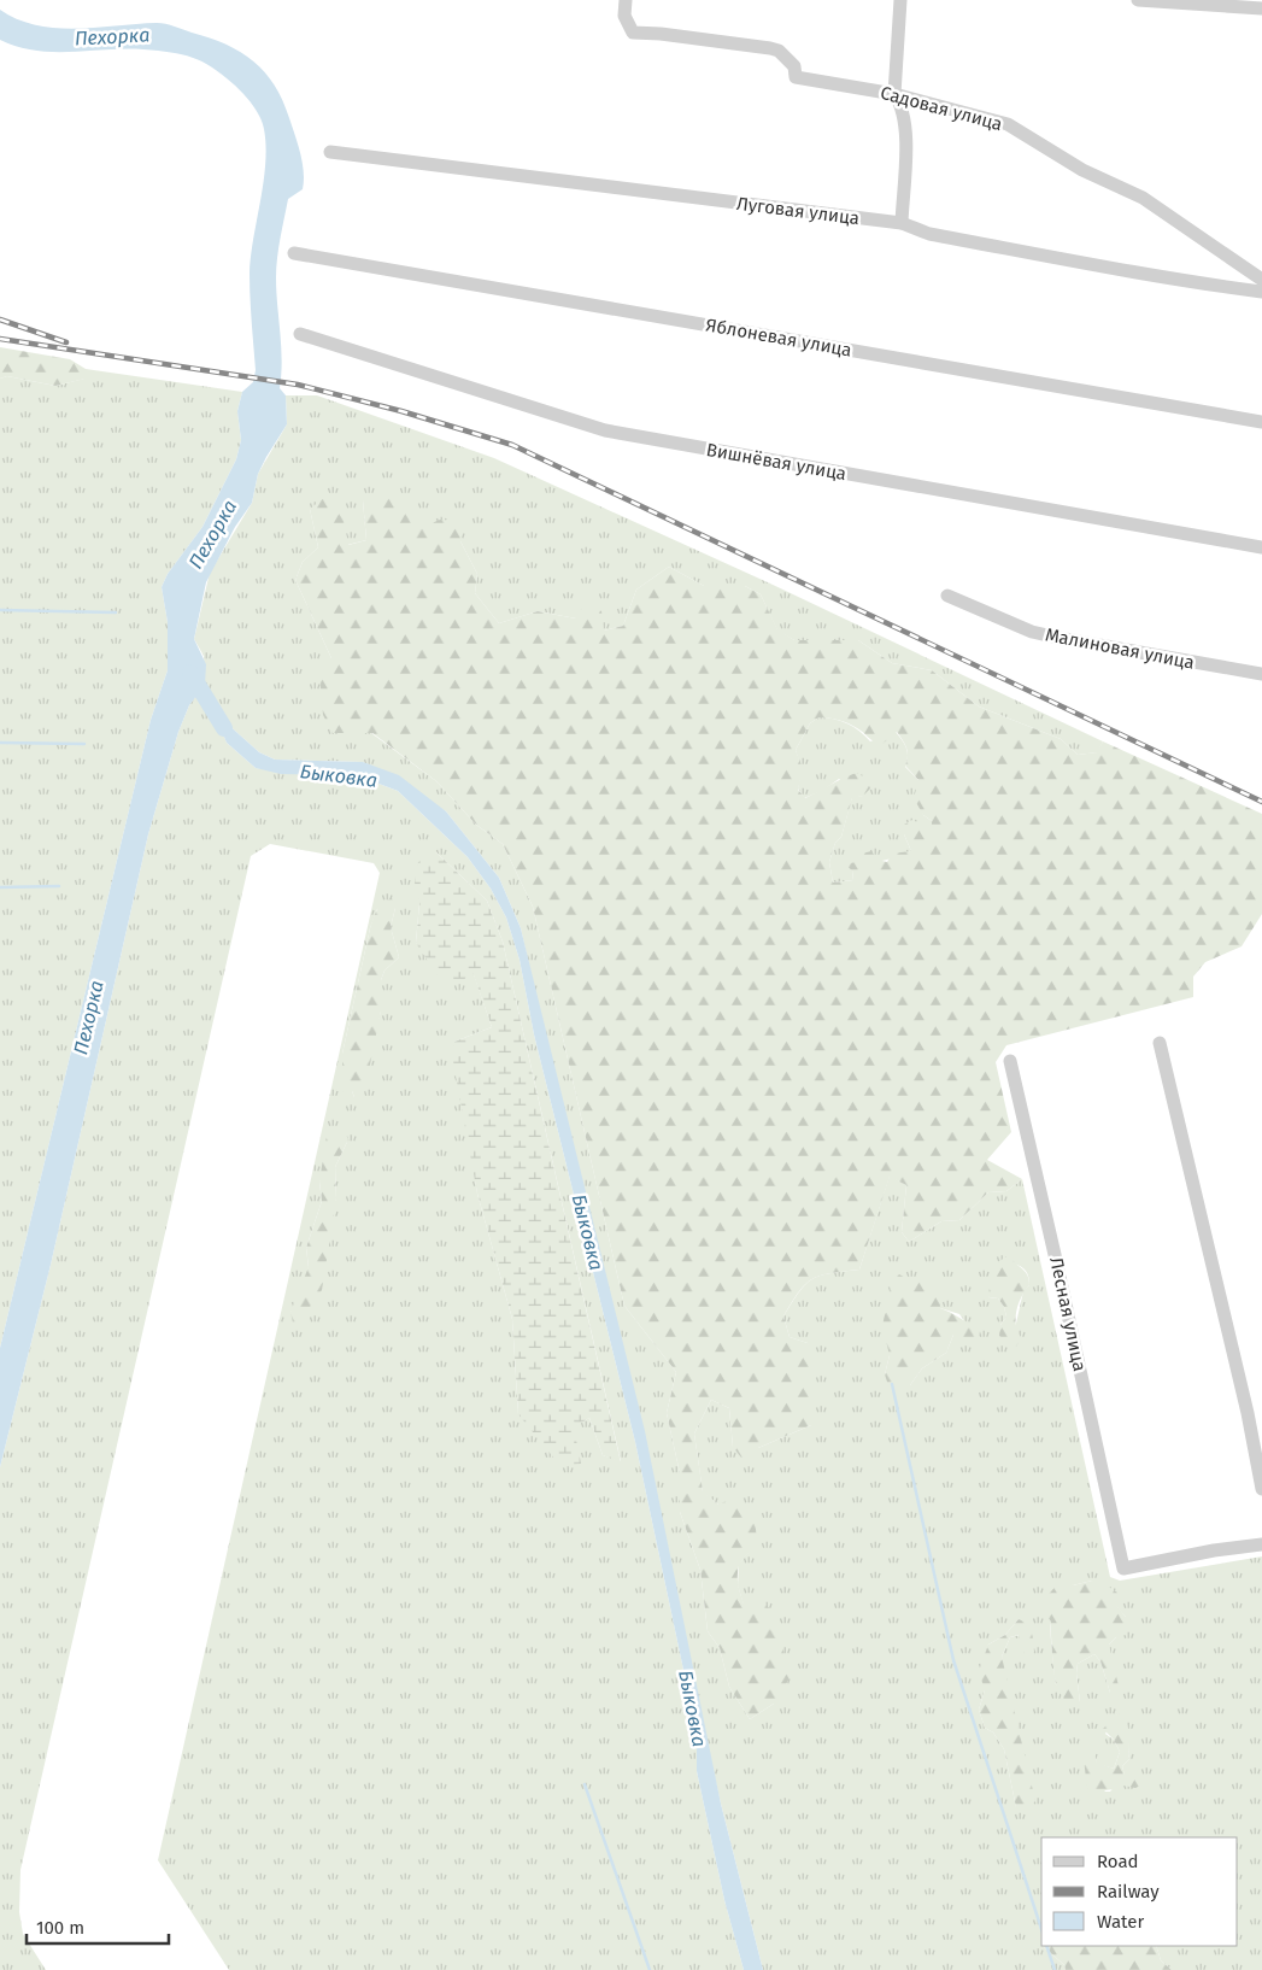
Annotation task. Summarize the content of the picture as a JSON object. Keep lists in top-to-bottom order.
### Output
{
  "streets": {
    "street": [
      "Садовая улица",
      "Луговая улица",
      "Яблоневая улица",
      "Вишнёвая улица",
      "Малиновая улица",
      "Лесная улица"
    ]
  },
  "water": ["Пехорка", "Быковка"],
  "legend": ["Road", "Railway", "Water"],
  "scale_bar": "100 m"
}
